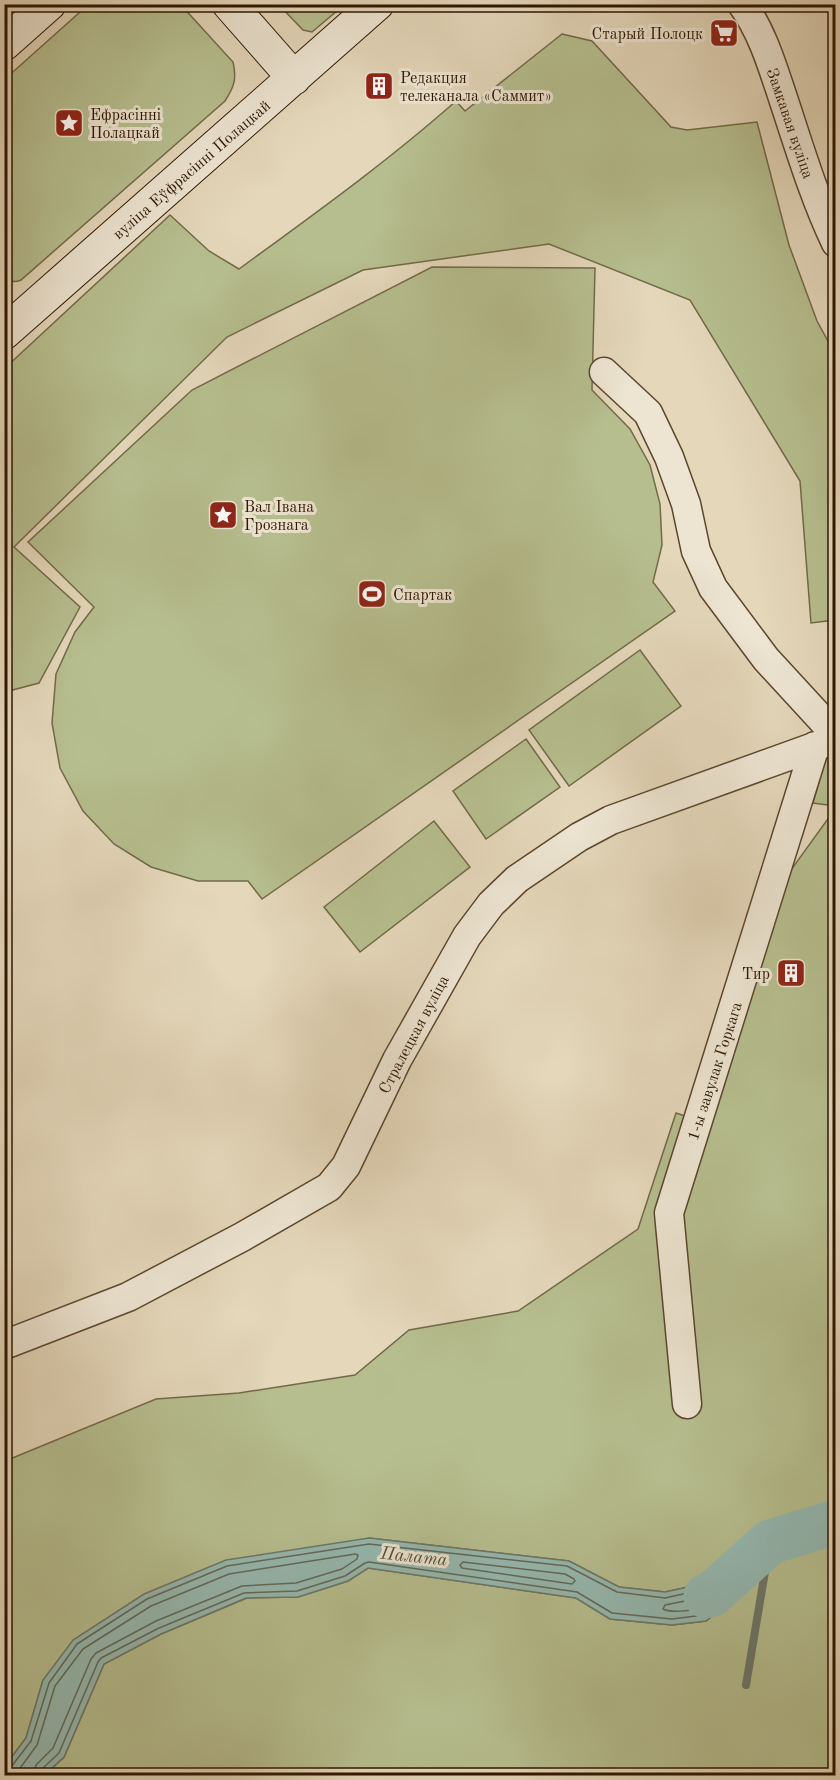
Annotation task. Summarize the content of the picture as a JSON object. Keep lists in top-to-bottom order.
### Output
{
  "streets": {
    "main road": ["вуліца Еўфрасінні Полацкай"],
    "street": ["Замкавая вуліца", "Стралецкая вуліца", "1-ы завулак Горкага"]
  },
  "crossings": [
    ["Стралецкая вуліца", "1-ы завулак Горкага"]
  ],
  "water": ["Палата"],
  "places": {
    "supermarket": ["Старый Полоцк"],
    "building": ["Редакция телеканала «Саммит»", "Тир"],
    "place": ["Ефрасінні Полацкай", "Вал Івана Грознага"],
    "sports": ["Спартак"]
  }
}
